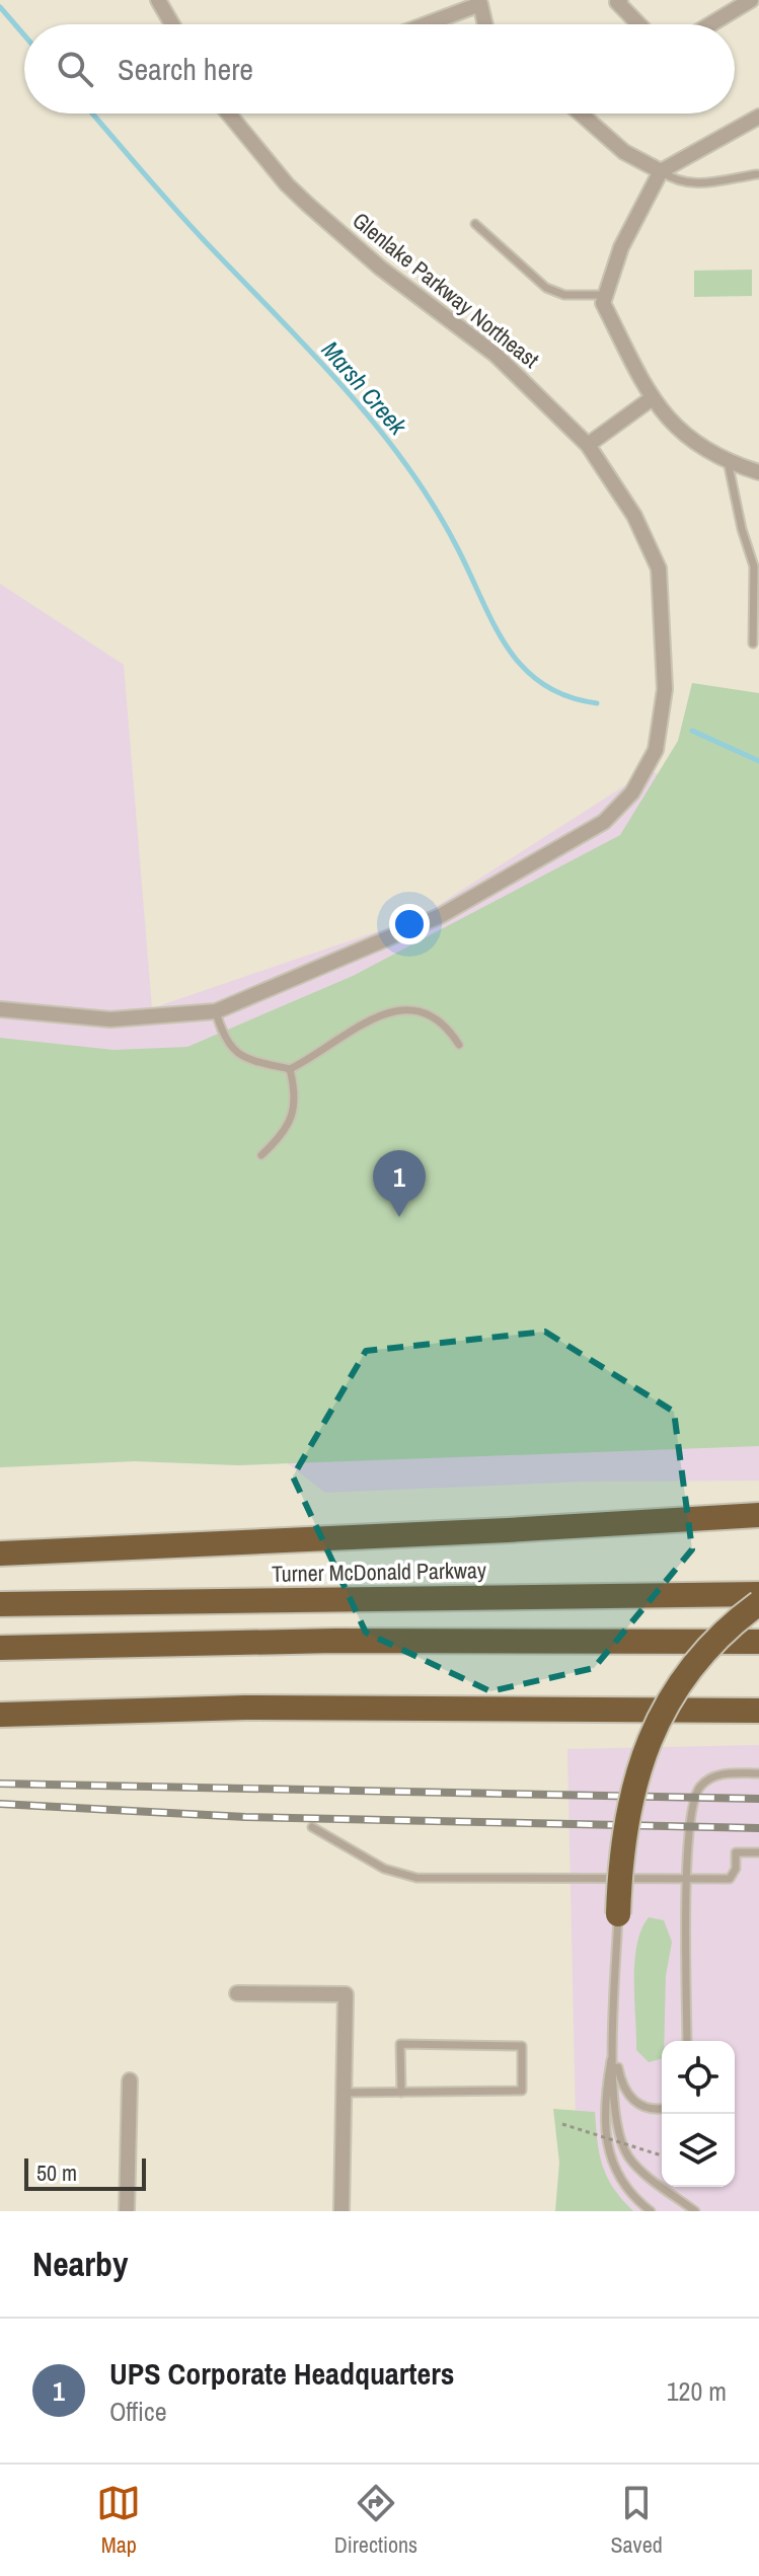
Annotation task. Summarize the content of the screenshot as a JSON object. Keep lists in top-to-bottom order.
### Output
{
  "streets": {
    "highway": ["Turner McDonald Parkway"],
    "street": ["Glenlake Parkway Northeast"]
  },
  "water": ["Marsh Creek"],
  "scale_bar": "50 m",
  "page": {
    "search": "Search here",
    "pins": "1",
    "scale": "50 m",
    "heading": "Nearby",
    "list": [
      {
        "mark": "1",
        "name": "UPS Corporate Headquarters",
        "note": "Office",
        "value": "120 m"
      }
    ],
    "nav": ["Map", "Directions", "Saved"]
  }
}
